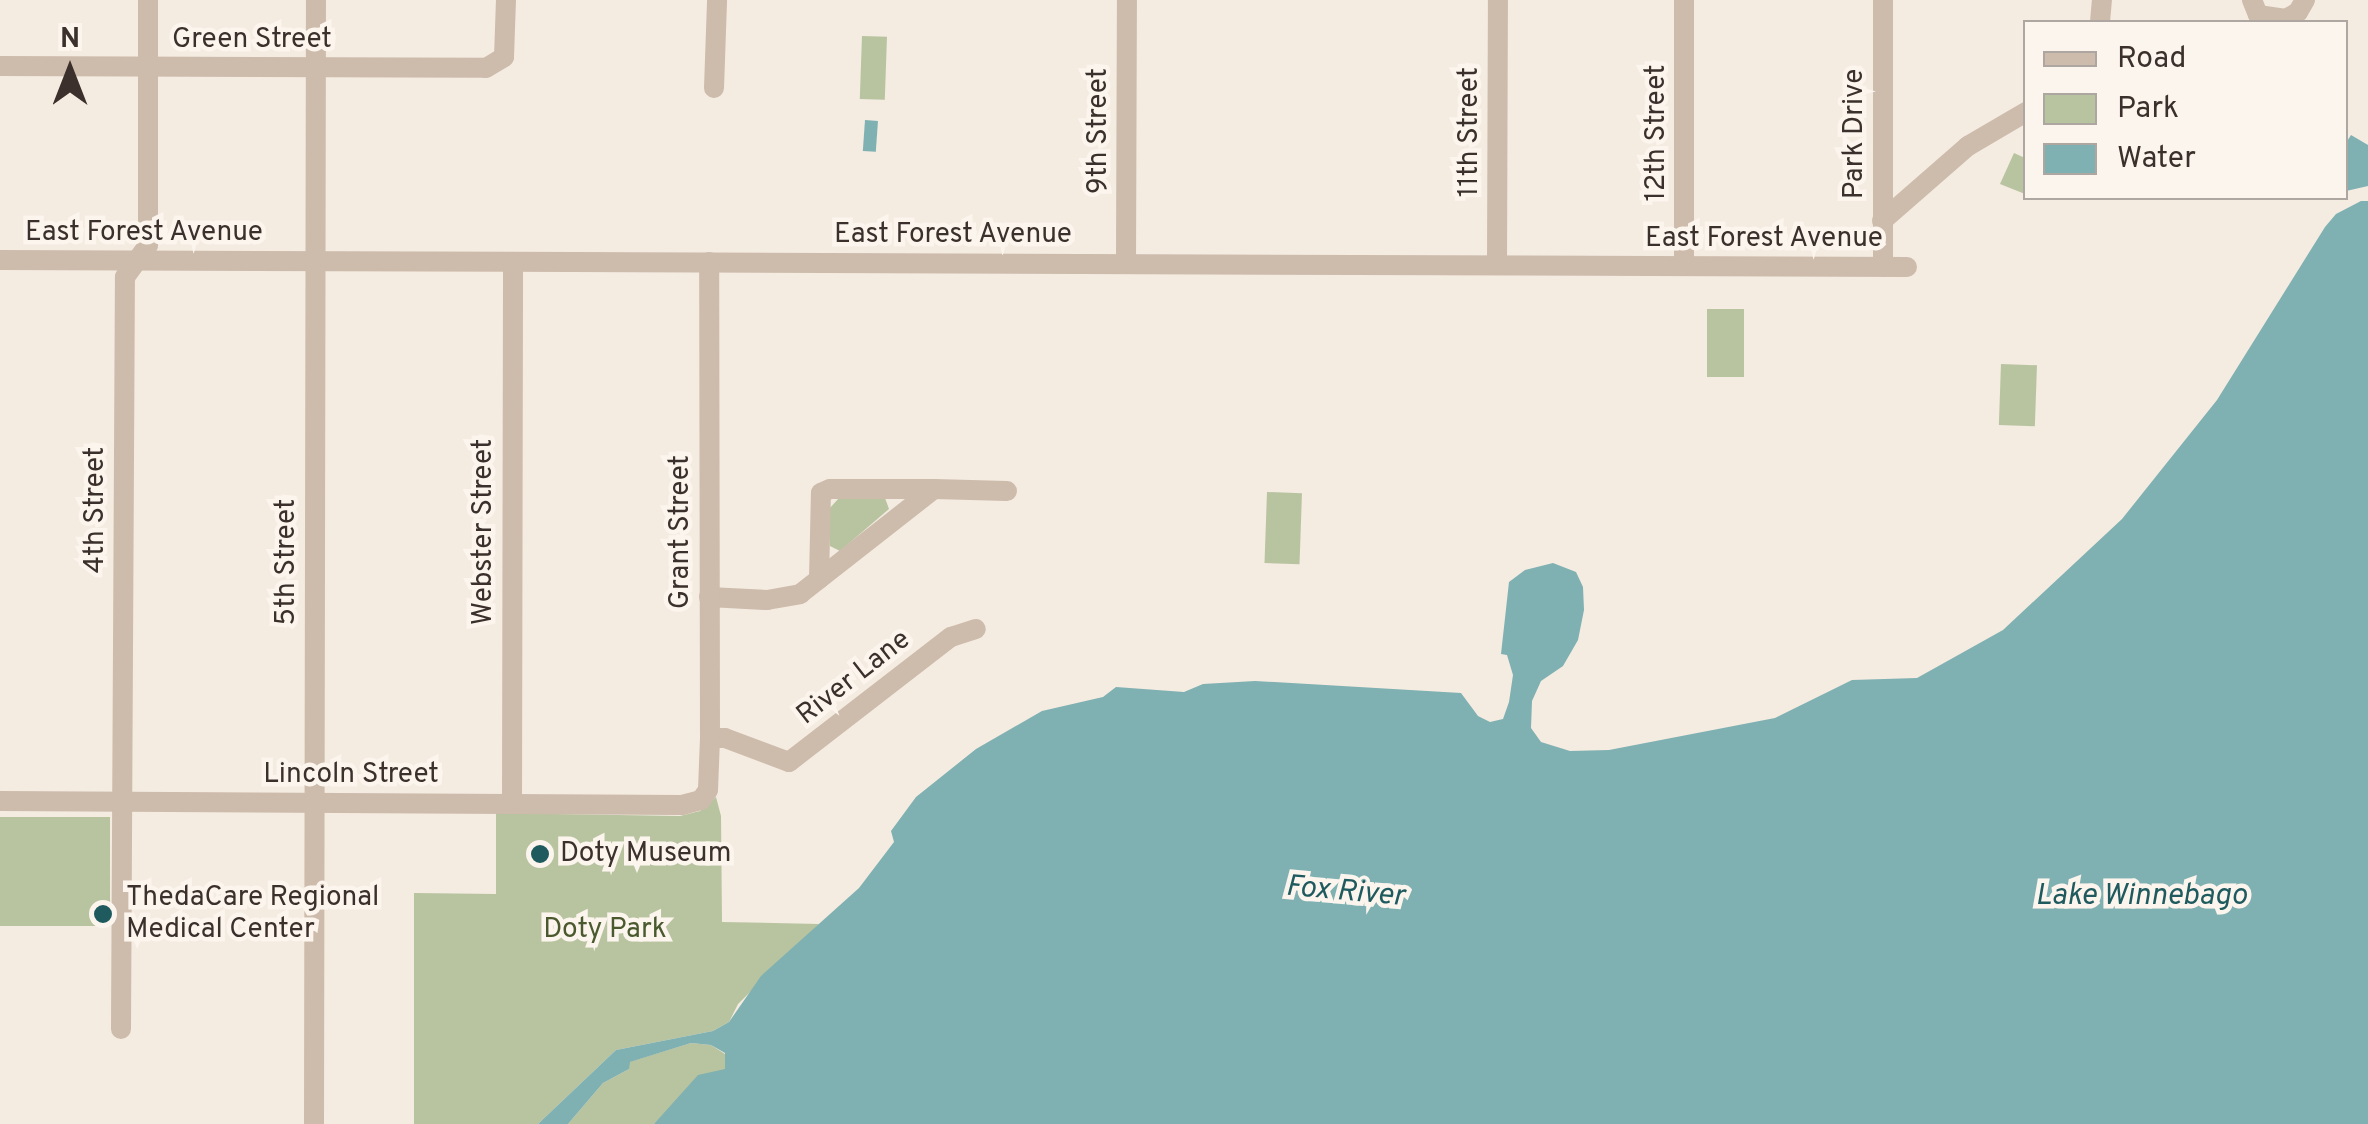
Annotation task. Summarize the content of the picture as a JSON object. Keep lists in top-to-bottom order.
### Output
{
  "streets": {
    "street": [
      "Green Street",
      "9th Street",
      "11th Street",
      "12th Street",
      "Park Drive",
      "East Forest Avenue",
      "4th Street",
      "Webster Street",
      "Grant Street",
      "5th Street",
      "River Lane",
      "Lincoln Street"
    ]
  },
  "crossings": [
    ["Green Street", "4th Street"],
    ["Green Street", "5th Street"],
    ["9th Street", "East Forest Avenue"],
    ["11th Street", "East Forest Avenue"],
    ["12th Street", "East Forest Avenue"],
    ["Park Drive", "East Forest Avenue"],
    ["East Forest Avenue", "4th Street"],
    ["East Forest Avenue", "Webster Street"],
    ["East Forest Avenue", "Grant Street"],
    ["East Forest Avenue", "5th Street"],
    ["4th Street", "Lincoln Street"],
    ["Webster Street", "Lincoln Street"],
    ["Grant Street", "River Lane"],
    ["Grant Street", "Lincoln Street"],
    ["5th Street", "Lincoln Street"]
  ],
  "water": ["Fox River", "Lake Winnebago"],
  "parks": ["Doty Park"],
  "places": ["Doty Museum", "ThedaCare Regional Medical Center"],
  "legend": ["Road", "Park", "Water"],
  "north": "top"
}
